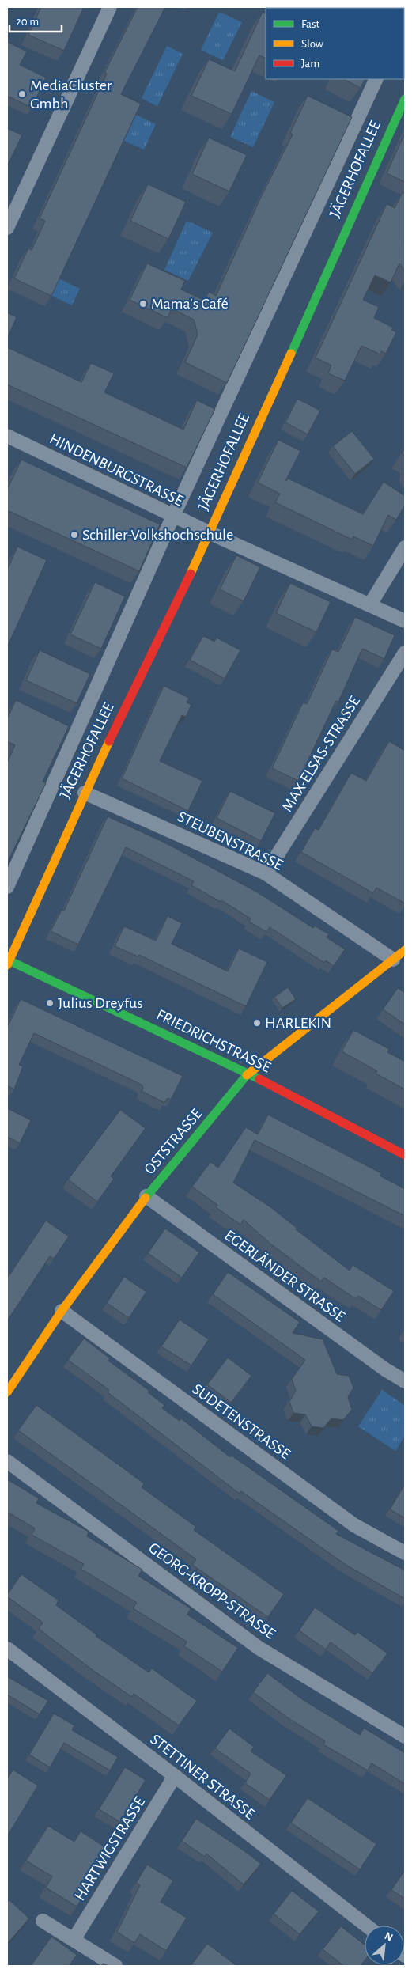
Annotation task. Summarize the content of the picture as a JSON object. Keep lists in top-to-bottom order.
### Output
{
  "streets": {
    "street": [
      "JÄGERHOFALLEE",
      "HINDENBURGSTRASSE",
      "MAX-ELSAS-STRASSE",
      "STEUBENSTRASSE",
      "FRIEDRICHSTRASSE",
      "OSTSTRASSE",
      "EGERLÄNDER STRASSE",
      "SUDETENSTRASSE",
      "GEORG-KROPP-STRASSE",
      "STETTINER STRASSE",
      "HARTWIGSTRASSE"
    ]
  },
  "crossings": [
    ["JÄGERHOFALLEE", "HINDENBURGSTRASSE"],
    ["JÄGERHOFALLEE", "STEUBENSTRASSE"],
    ["JÄGERHOFALLEE", "FRIEDRICHSTRASSE"],
    ["MAX-ELSAS-STRASSE", "STEUBENSTRASSE"],
    ["STEUBENSTRASSE", "OSTSTRASSE"],
    ["FRIEDRICHSTRASSE", "OSTSTRASSE"],
    ["OSTSTRASSE", "EGERLÄNDER STRASSE"],
    ["OSTSTRASSE", "SUDETENSTRASSE"],
    ["STETTINER STRASSE", "HARTWIGSTRASSE"]
  ],
  "places": [
    "MediaCluster Gmbh",
    "Mama's Café",
    "Schiller-Volkshochschule",
    "Julius Dreyfus",
    "HARLEKIN"
  ],
  "legend": ["Fast", "Slow", "Jam"],
  "scale_bar": "20 m",
  "north": "top right"
}
